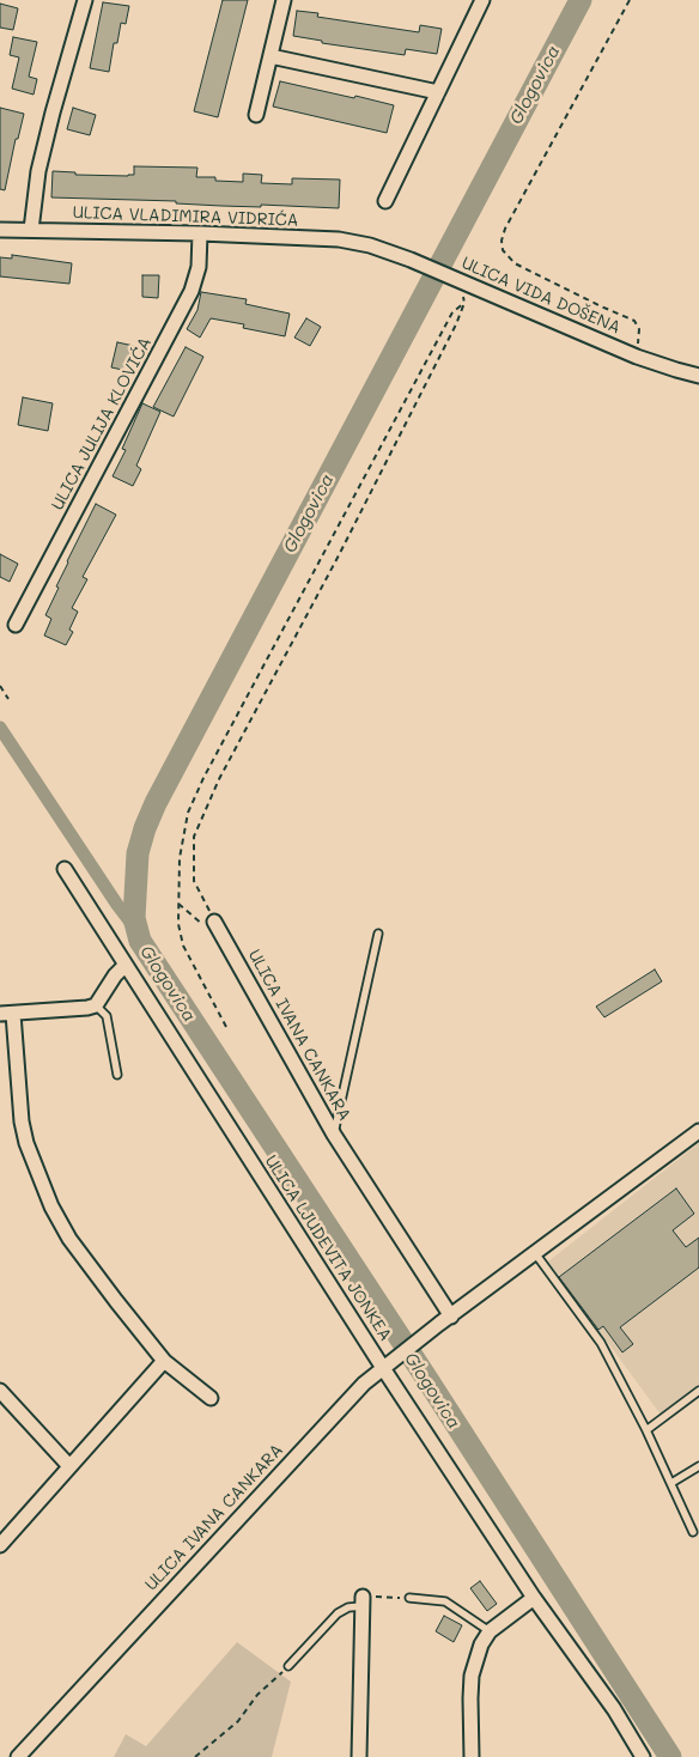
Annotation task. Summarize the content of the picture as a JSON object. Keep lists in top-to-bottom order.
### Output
{
  "streets": {
    "street": [
      "ULICA VLADIMIRA VIDRIĆA",
      "ULICA VIDA DOŠENA",
      "ULICA JULIJA KLOVIĆA",
      "ULICA IVANA CANKARA",
      "ULICA LJUDEVITA JONKEA"
    ]
  },
  "crossings": [
    ["ULICA VLADIMIRA VIDRIĆA", "ULICA VIDA DOŠENA"],
    ["ULICA VLADIMIRA VIDRIĆA", "ULICA JULIJA KLOVIĆA"],
    ["ULICA IVANA CANKARA", "ULICA LJUDEVITA JONKEA"]
  ],
  "water": ["Glogovica"]
}
